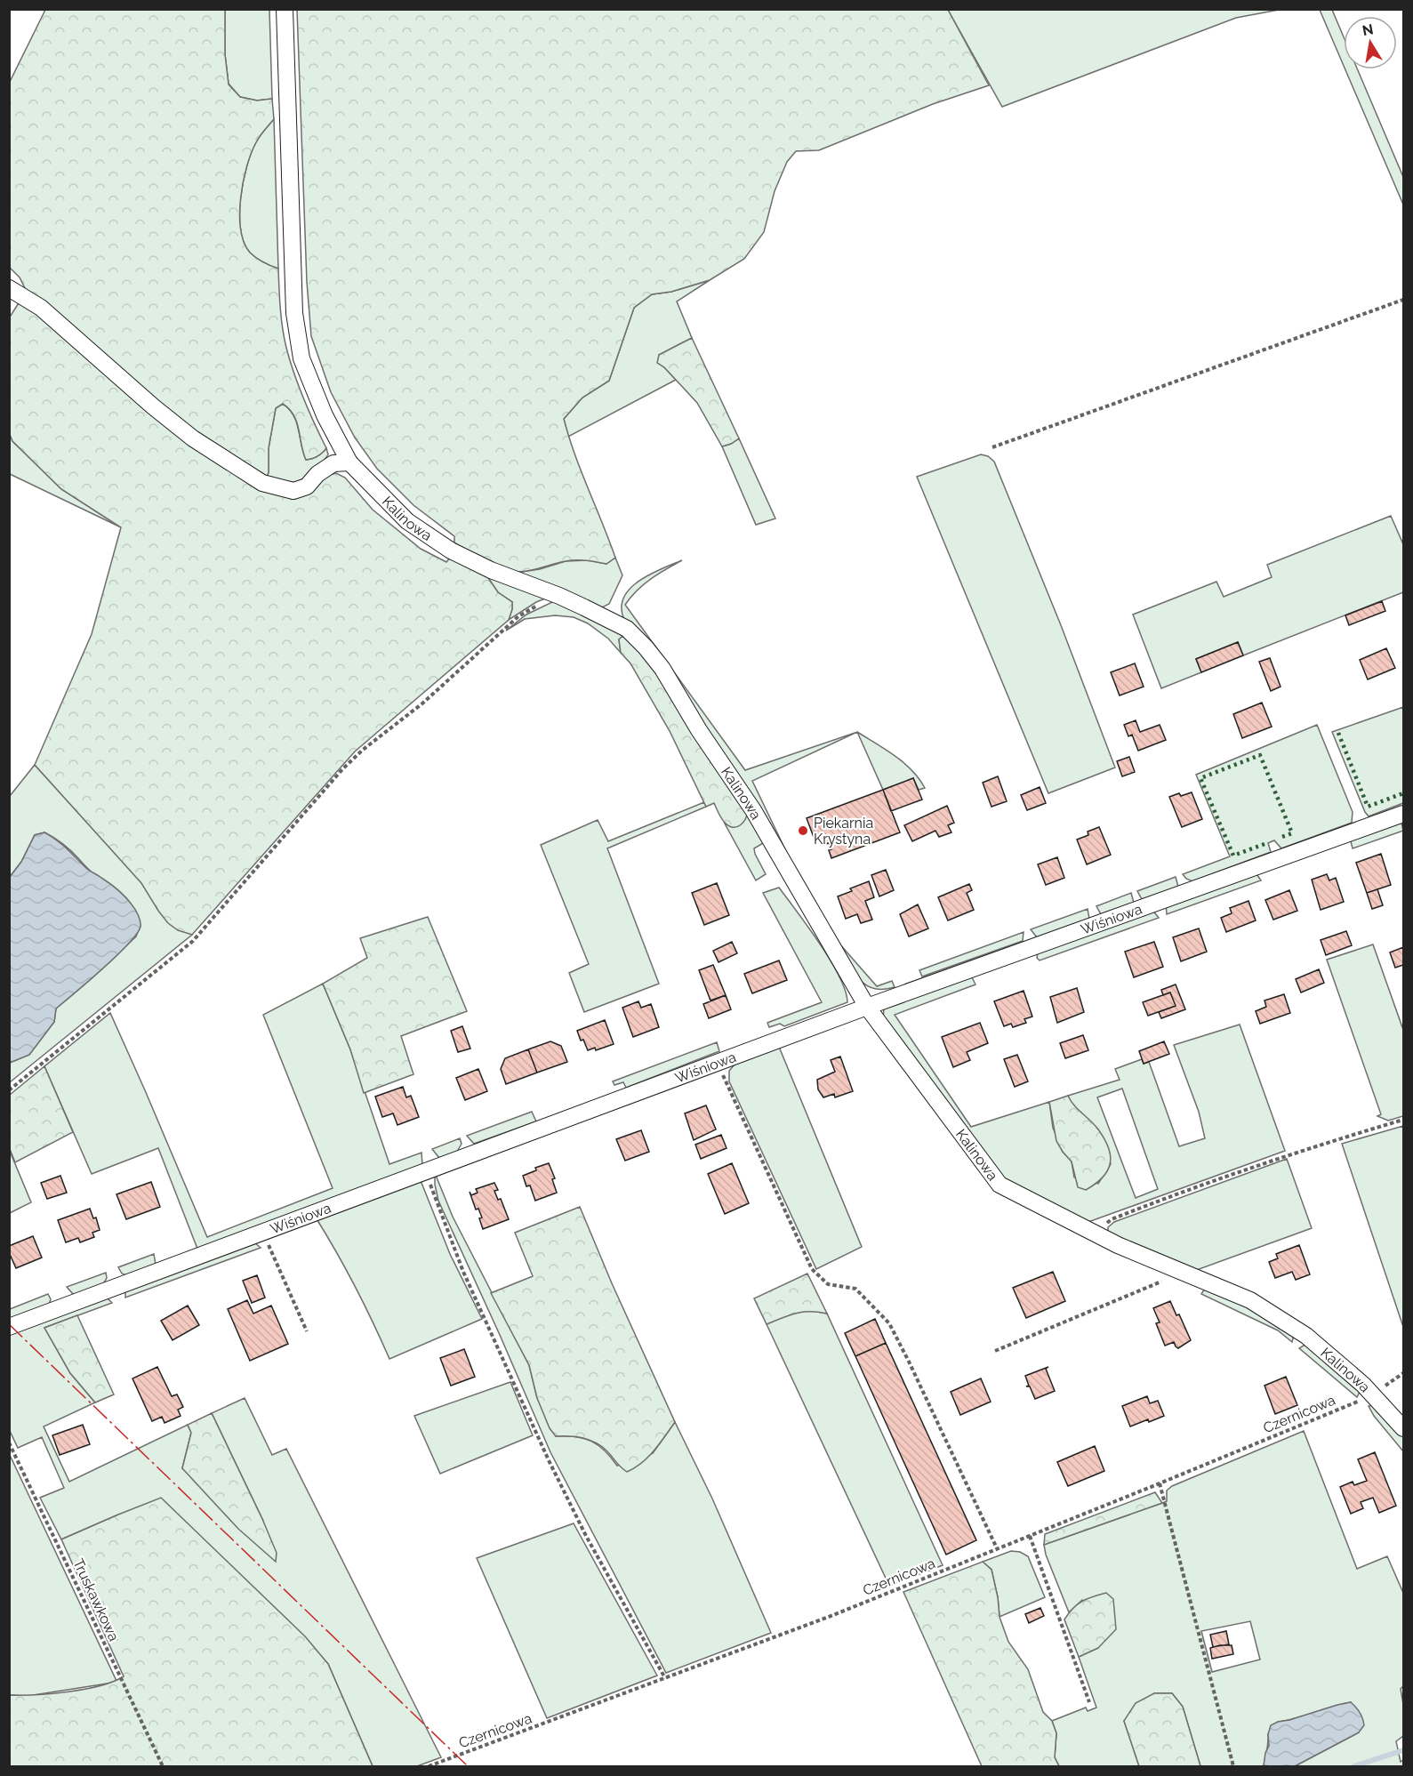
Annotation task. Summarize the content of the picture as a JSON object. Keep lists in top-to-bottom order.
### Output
{
  "streets": {
    "street": ["Kalinowa", "Wiśniowa"],
    "path": ["Czernicowa", "Truskawkowa"]
  },
  "crossings": [
    ["Kalinowa", "Wiśniowa"],
    ["Kalinowa", "Czernicowa"]
  ],
  "places": ["Piekarnia Krystyna"],
  "north": "top"
}
